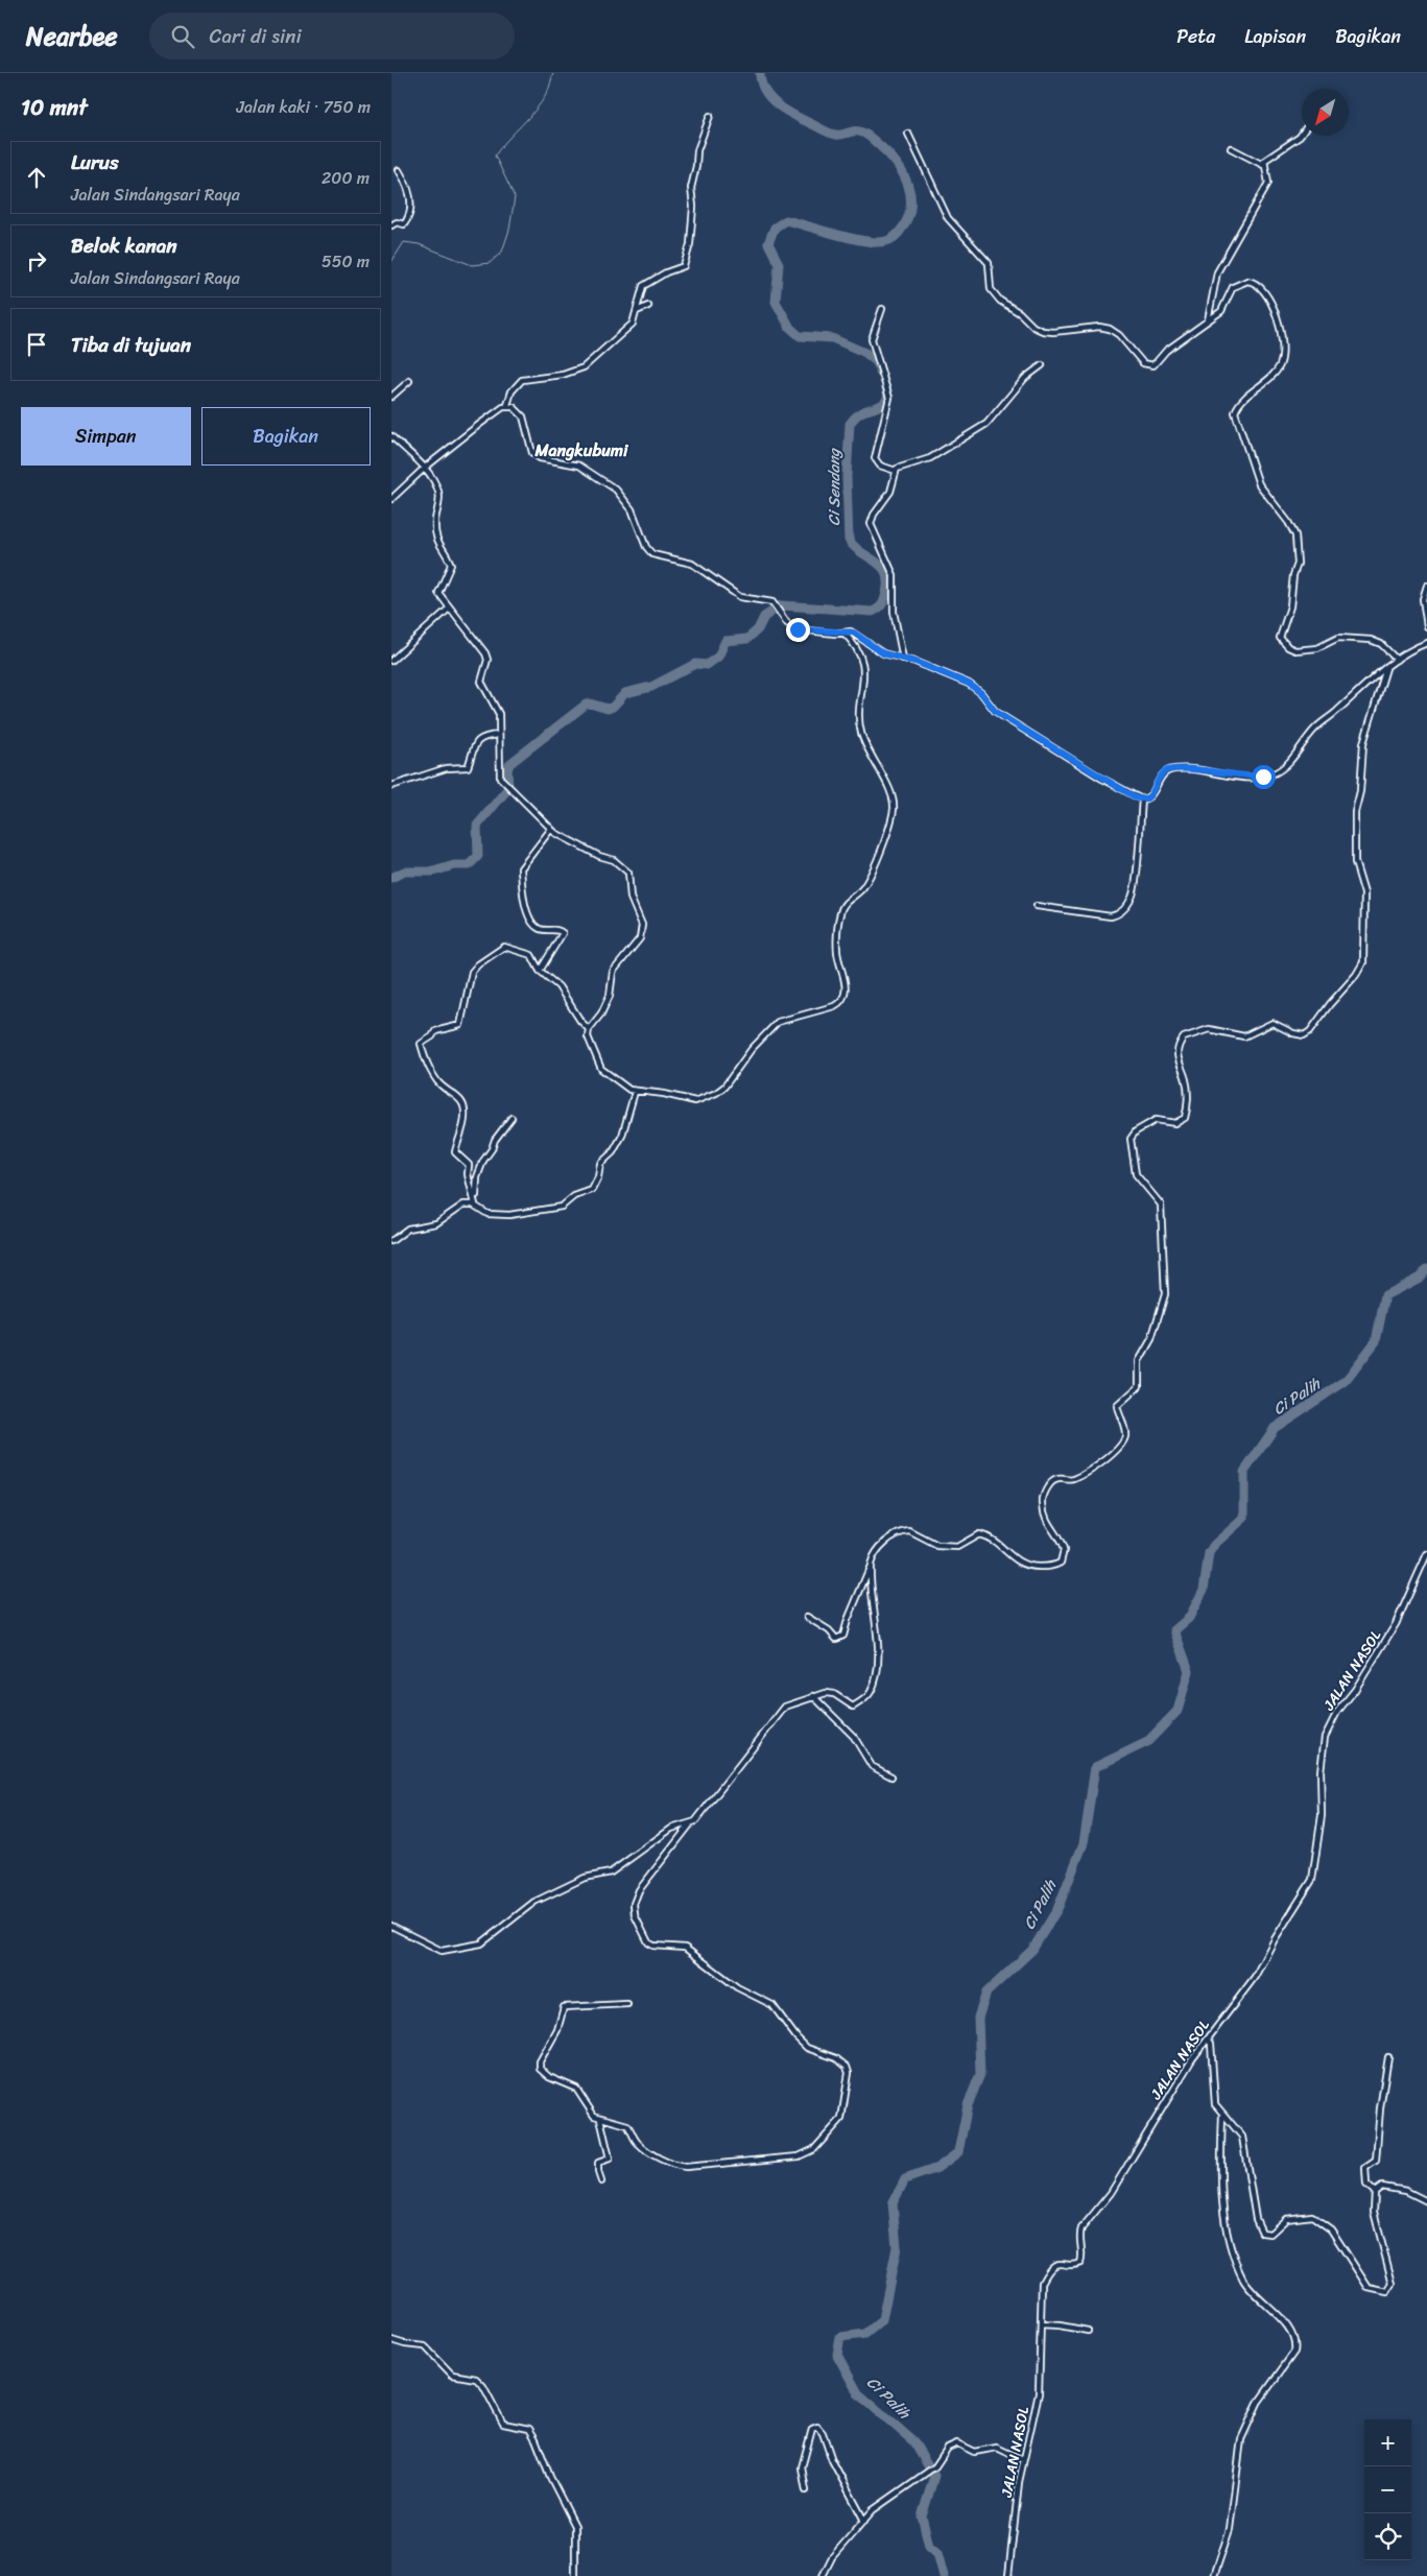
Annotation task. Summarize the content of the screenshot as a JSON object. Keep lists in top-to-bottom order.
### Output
{
  "streets": {
    "street": ["JALAN NASOL"]
  },
  "districts": ["Mangkubumi"],
  "water": ["Ci Sendang", "Ci Palih"],
  "north": "bottom left",
  "page": {
    "header": "Nearbee",
    "search": "Cari di sini",
    "nav": ["Peta", "Lapisan", "Bagikan"],
    "heading": ["10 mnt", "Jalan kaki · 750 m"],
    "list": [
      ["Lurus", "Jalan Sindangsari Raya", "200 m"],
      ["Belok kanan", "Jalan Sindangsari Raya", "550 m"],
      "Tiba di tujuan"
    ],
    "buttons": ["Simpan", "Bagikan"],
    "map_buttons": ["+", "−"]
  }
}
